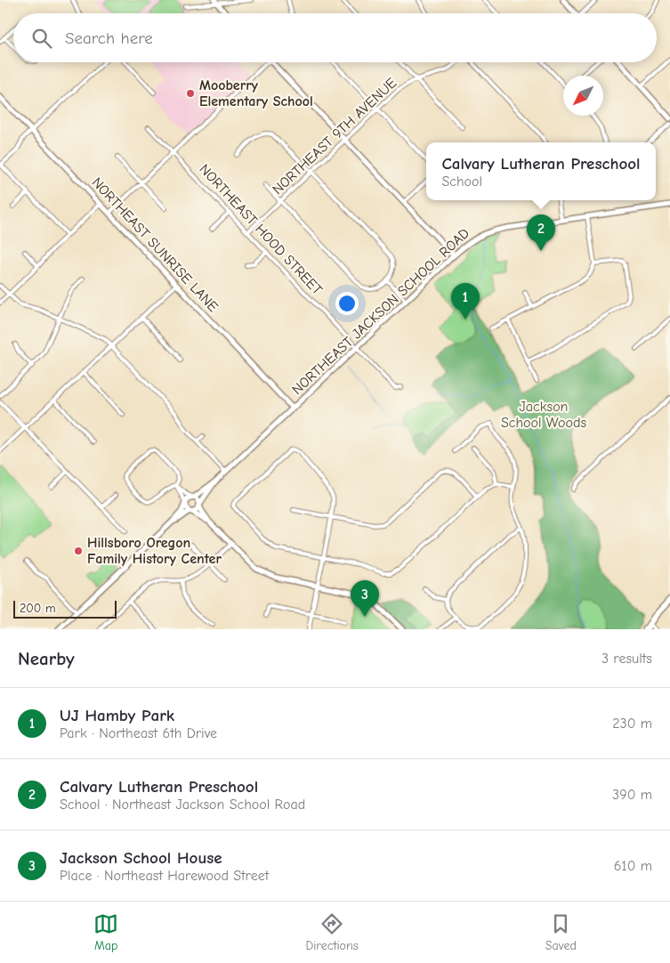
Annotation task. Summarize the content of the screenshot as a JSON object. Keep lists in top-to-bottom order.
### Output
{
  "streets": {
    "street": [
      "NORTHEAST 9TH AVENUE",
      "NORTHEAST HOOD STREET",
      "NORTHEAST SUNRISE LANE",
      "NORTHEAST JACKSON SCHOOL ROAD"
    ]
  },
  "crossings": [
    ["NORTHEAST 9TH AVENUE", "NORTHEAST HOOD STREET"],
    ["NORTHEAST HOOD STREET", "NORTHEAST JACKSON SCHOOL ROAD"],
    ["NORTHEAST SUNRISE LANE", "NORTHEAST JACKSON SCHOOL ROAD"]
  ],
  "parks": ["Jackson School Woods"],
  "places": ["Mooberry Elementary School", "Hillsboro Oregon Family History Center"],
  "scale_bar": "200 m",
  "north": "bottom left",
  "page": {
    "search": "Search here",
    "popup": ["Calvary Lutheran Preschool", "School"],
    "pins": ["2", "1", "3"],
    "scale": "200 m",
    "heading": ["Nearby", "3 results"],
    "list": [
      {
        "mark": "1",
        "name": "UJ Hamby Park",
        "note": "Park · Northeast 6th Drive",
        "value": "230 m"
      },
      {
        "mark": "2",
        "name": "Calvary Lutheran Preschool",
        "note": "School · Northeast Jackson School Road",
        "value": "390 m"
      },
      {
        "mark": "3",
        "name": "Jackson School House",
        "note": "Place · Northeast Harewood Street",
        "value": "610 m"
      }
    ],
    "nav": ["Map", "Directions", "Saved"]
  }
}
